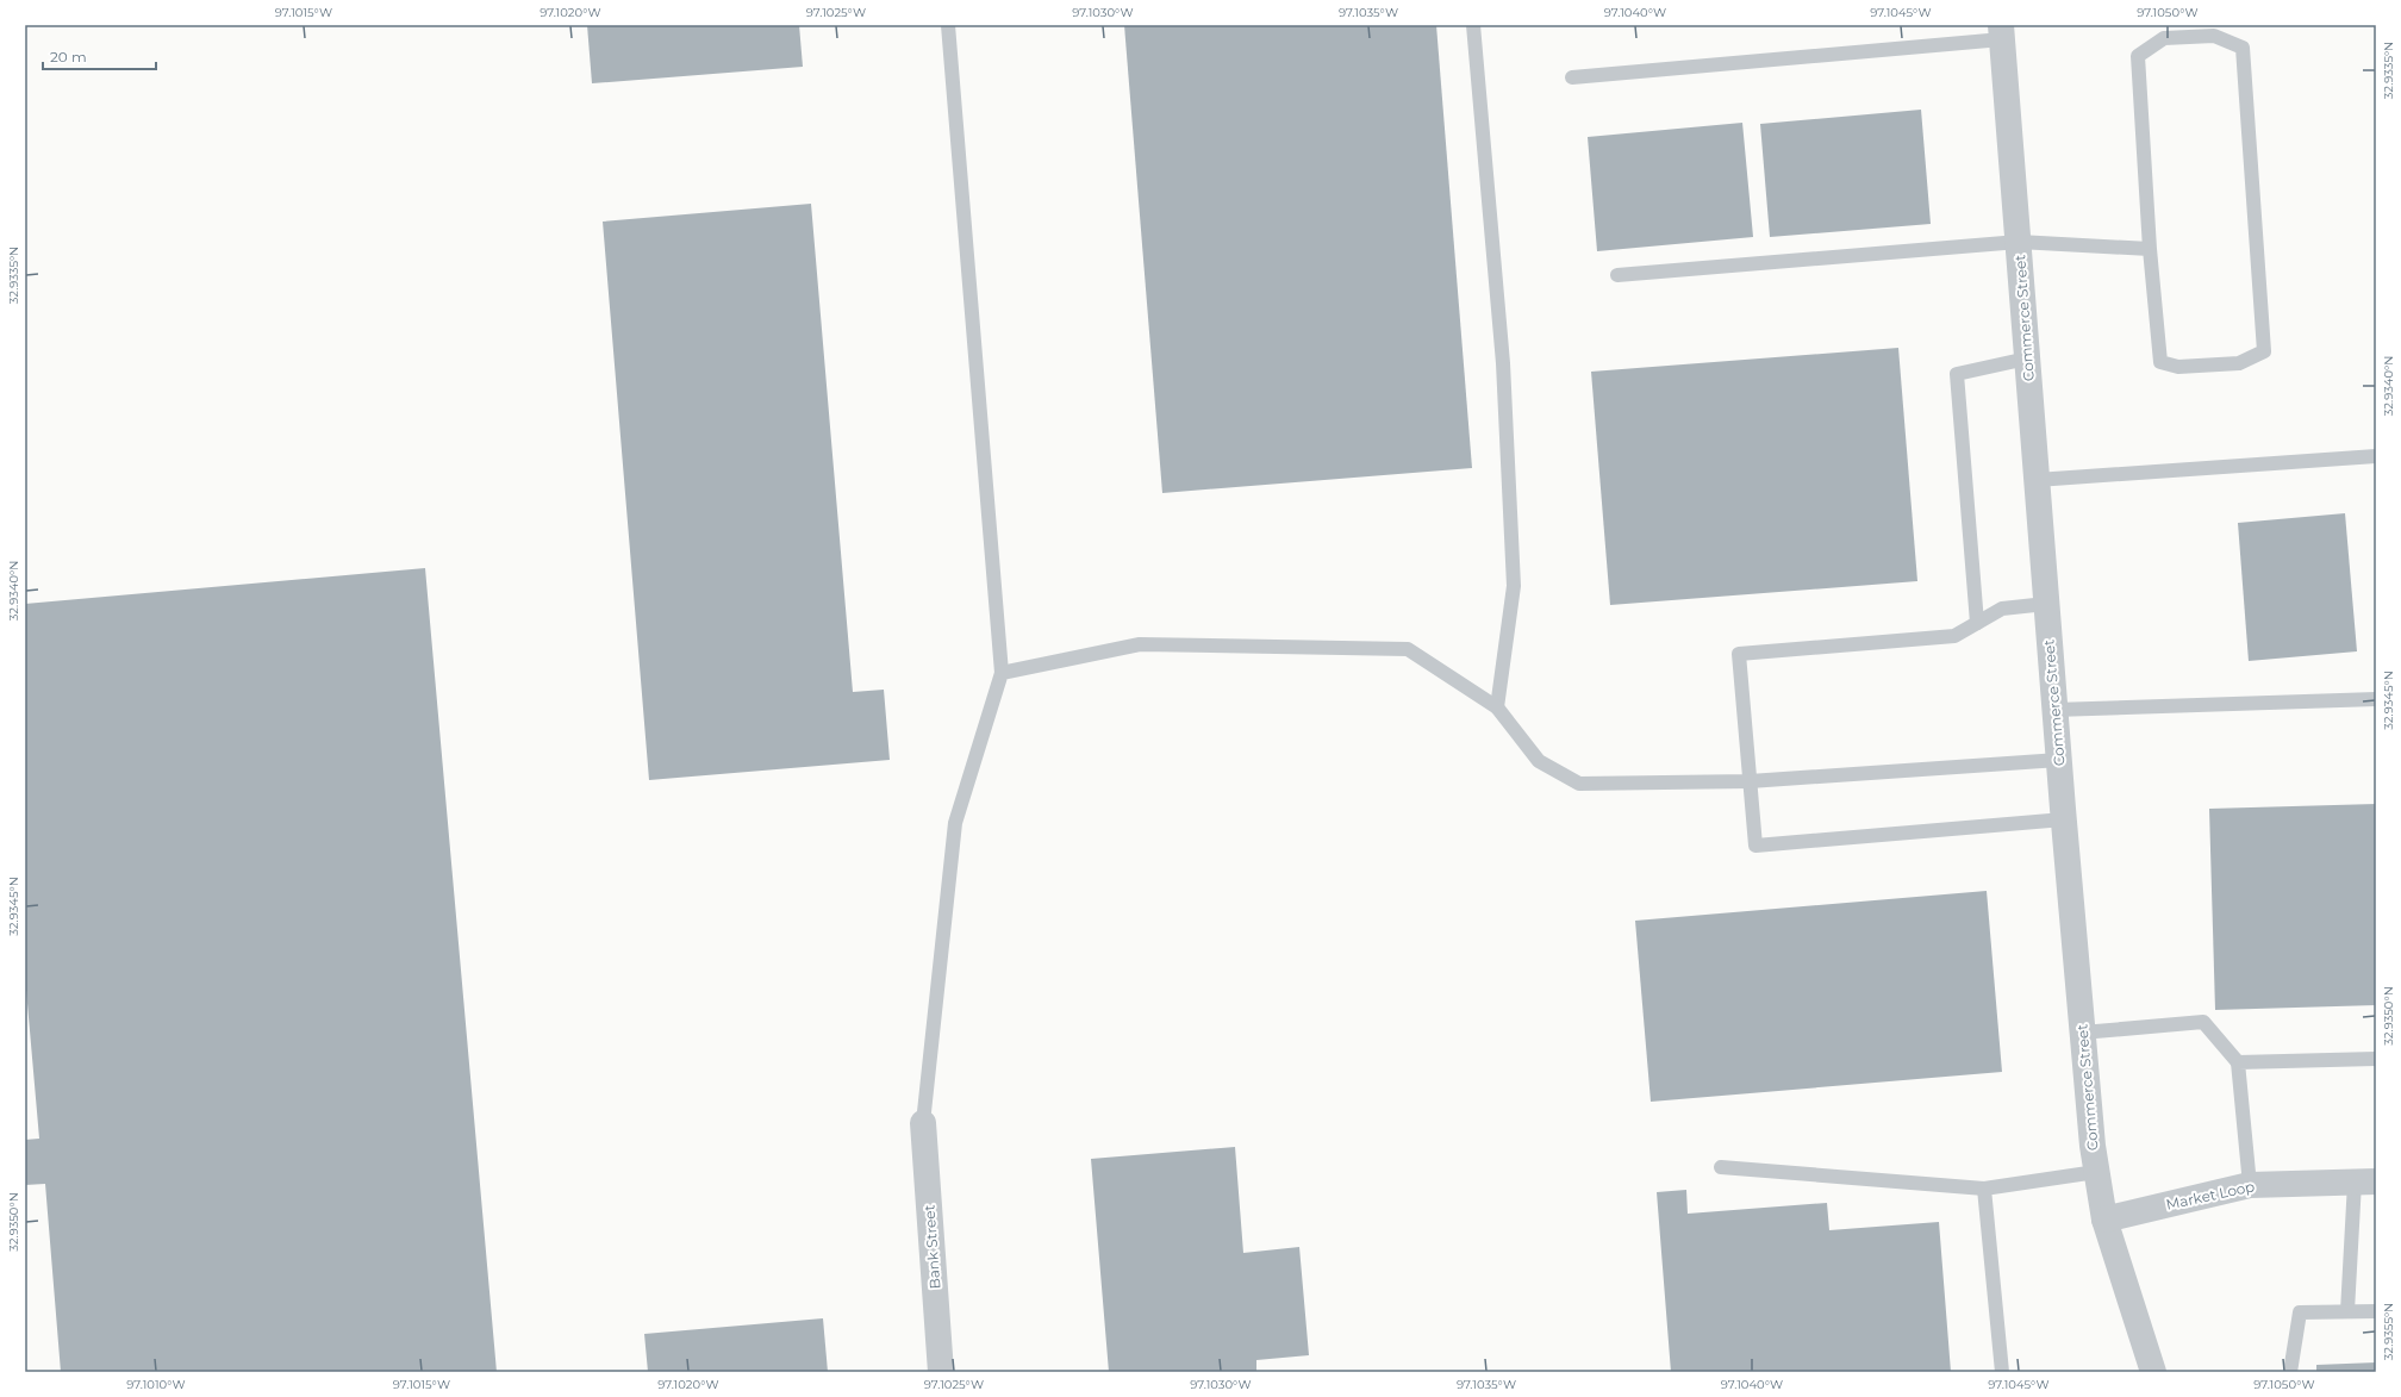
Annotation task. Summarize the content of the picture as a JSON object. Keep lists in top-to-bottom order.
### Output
{
  "streets": {
    "street": ["Commerce Street", "Market Loop", "Bank Street"]
  },
  "crossings": [
    ["Commerce Street", "Market Loop"]
  ],
  "scale_bar": "20 m",
  "coordinates": [
    "97.1015°W",
    "97.1020°W",
    "97.1025°W",
    "97.1030°W",
    "97.1035°W",
    "97.1040°W",
    "97.1045°W",
    "97.1050°W",
    "32.9335°N",
    "32.9340°N",
    "32.9345°N",
    "32.9350°N",
    "32.9355°N",
    "97.1010°W"
  ]
}
